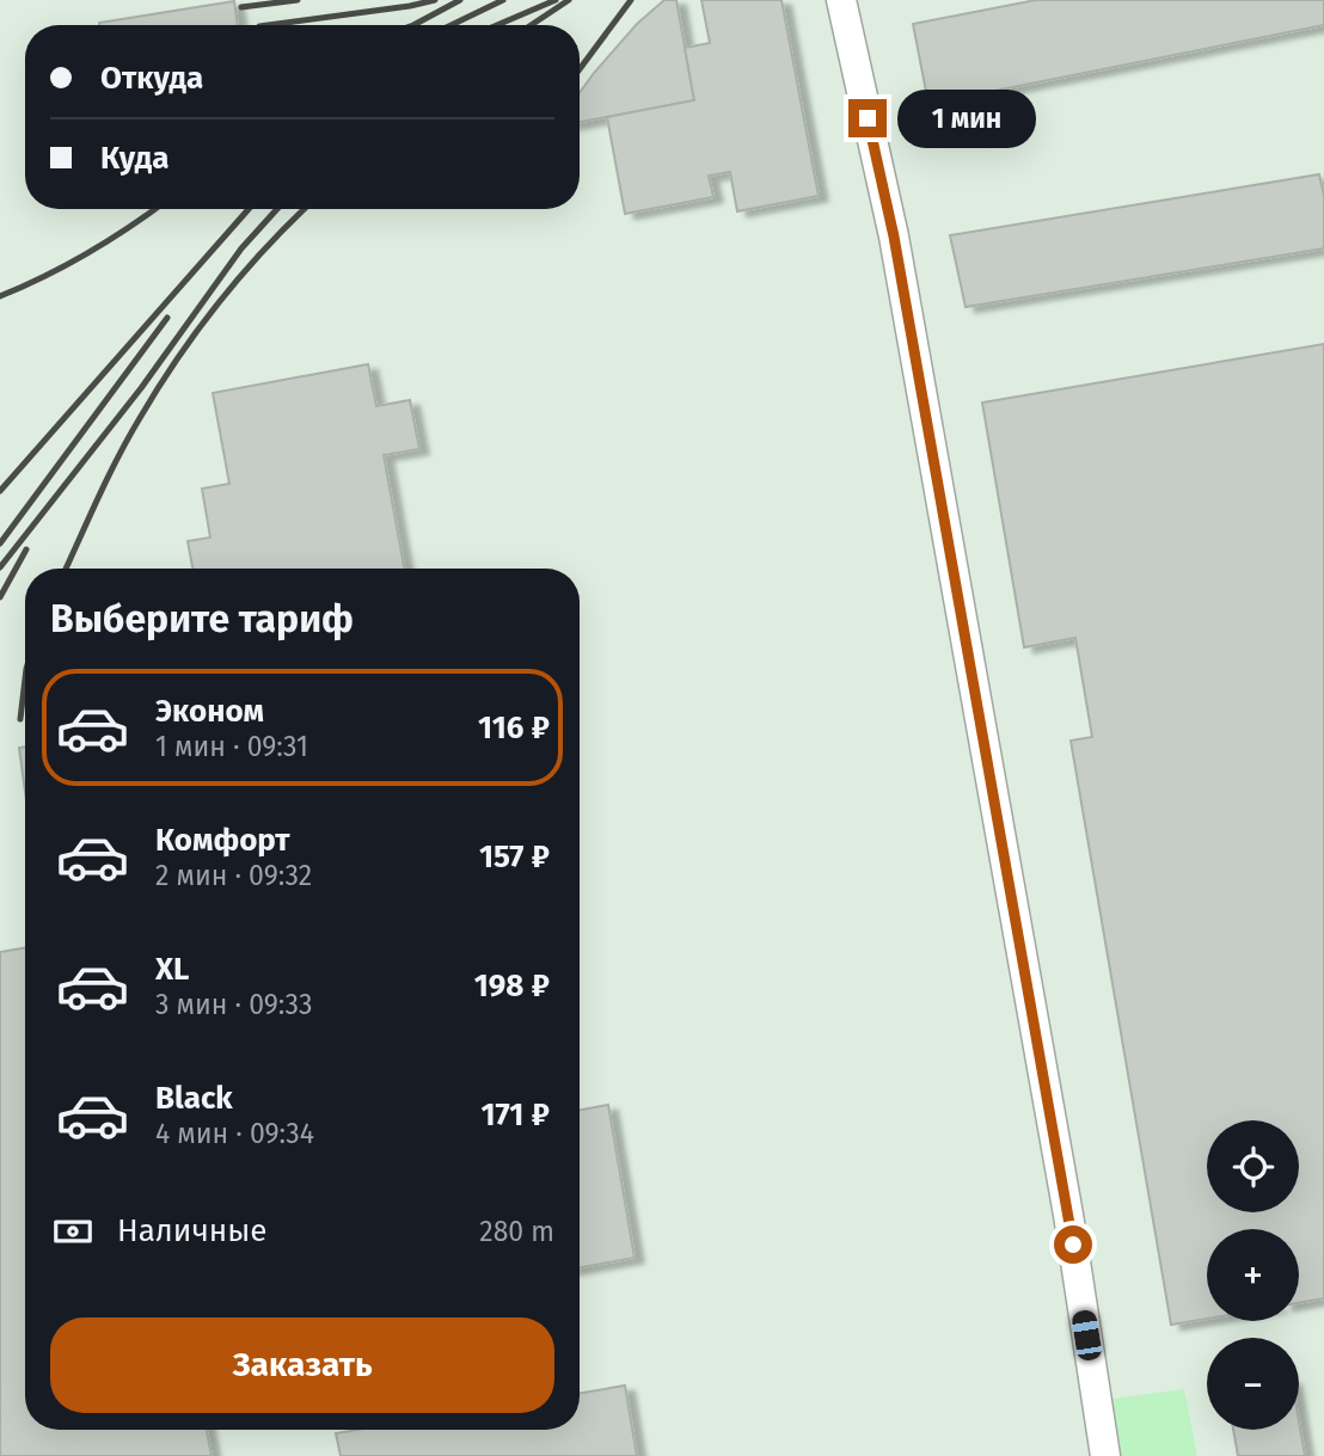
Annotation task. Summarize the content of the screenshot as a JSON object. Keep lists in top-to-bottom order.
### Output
{
  "page": {
    "banner": ["Откуда", "Куда"],
    "bubble": "1 мин",
    "heading": "Выберите тариф",
    "list": [
      {
        "name": "Эконом",
        "note": "1 мин · 09:31",
        "value": "116 ₽"
      },
      {
        "name": "Комфорт",
        "note": "2 мин · 09:32",
        "value": "157 ₽"
      },
      {
        "name": "XL",
        "note": "3 мин · 09:33",
        "value": "198 ₽"
      },
      {
        "name": "Black",
        "note": "4 мин · 09:34",
        "value": "171 ₽"
      }
    ],
    "map_buttons": ["+", "−"],
    "pay": ["Наличные", "280 m"],
    "buttons": "Заказать"
  }
}
